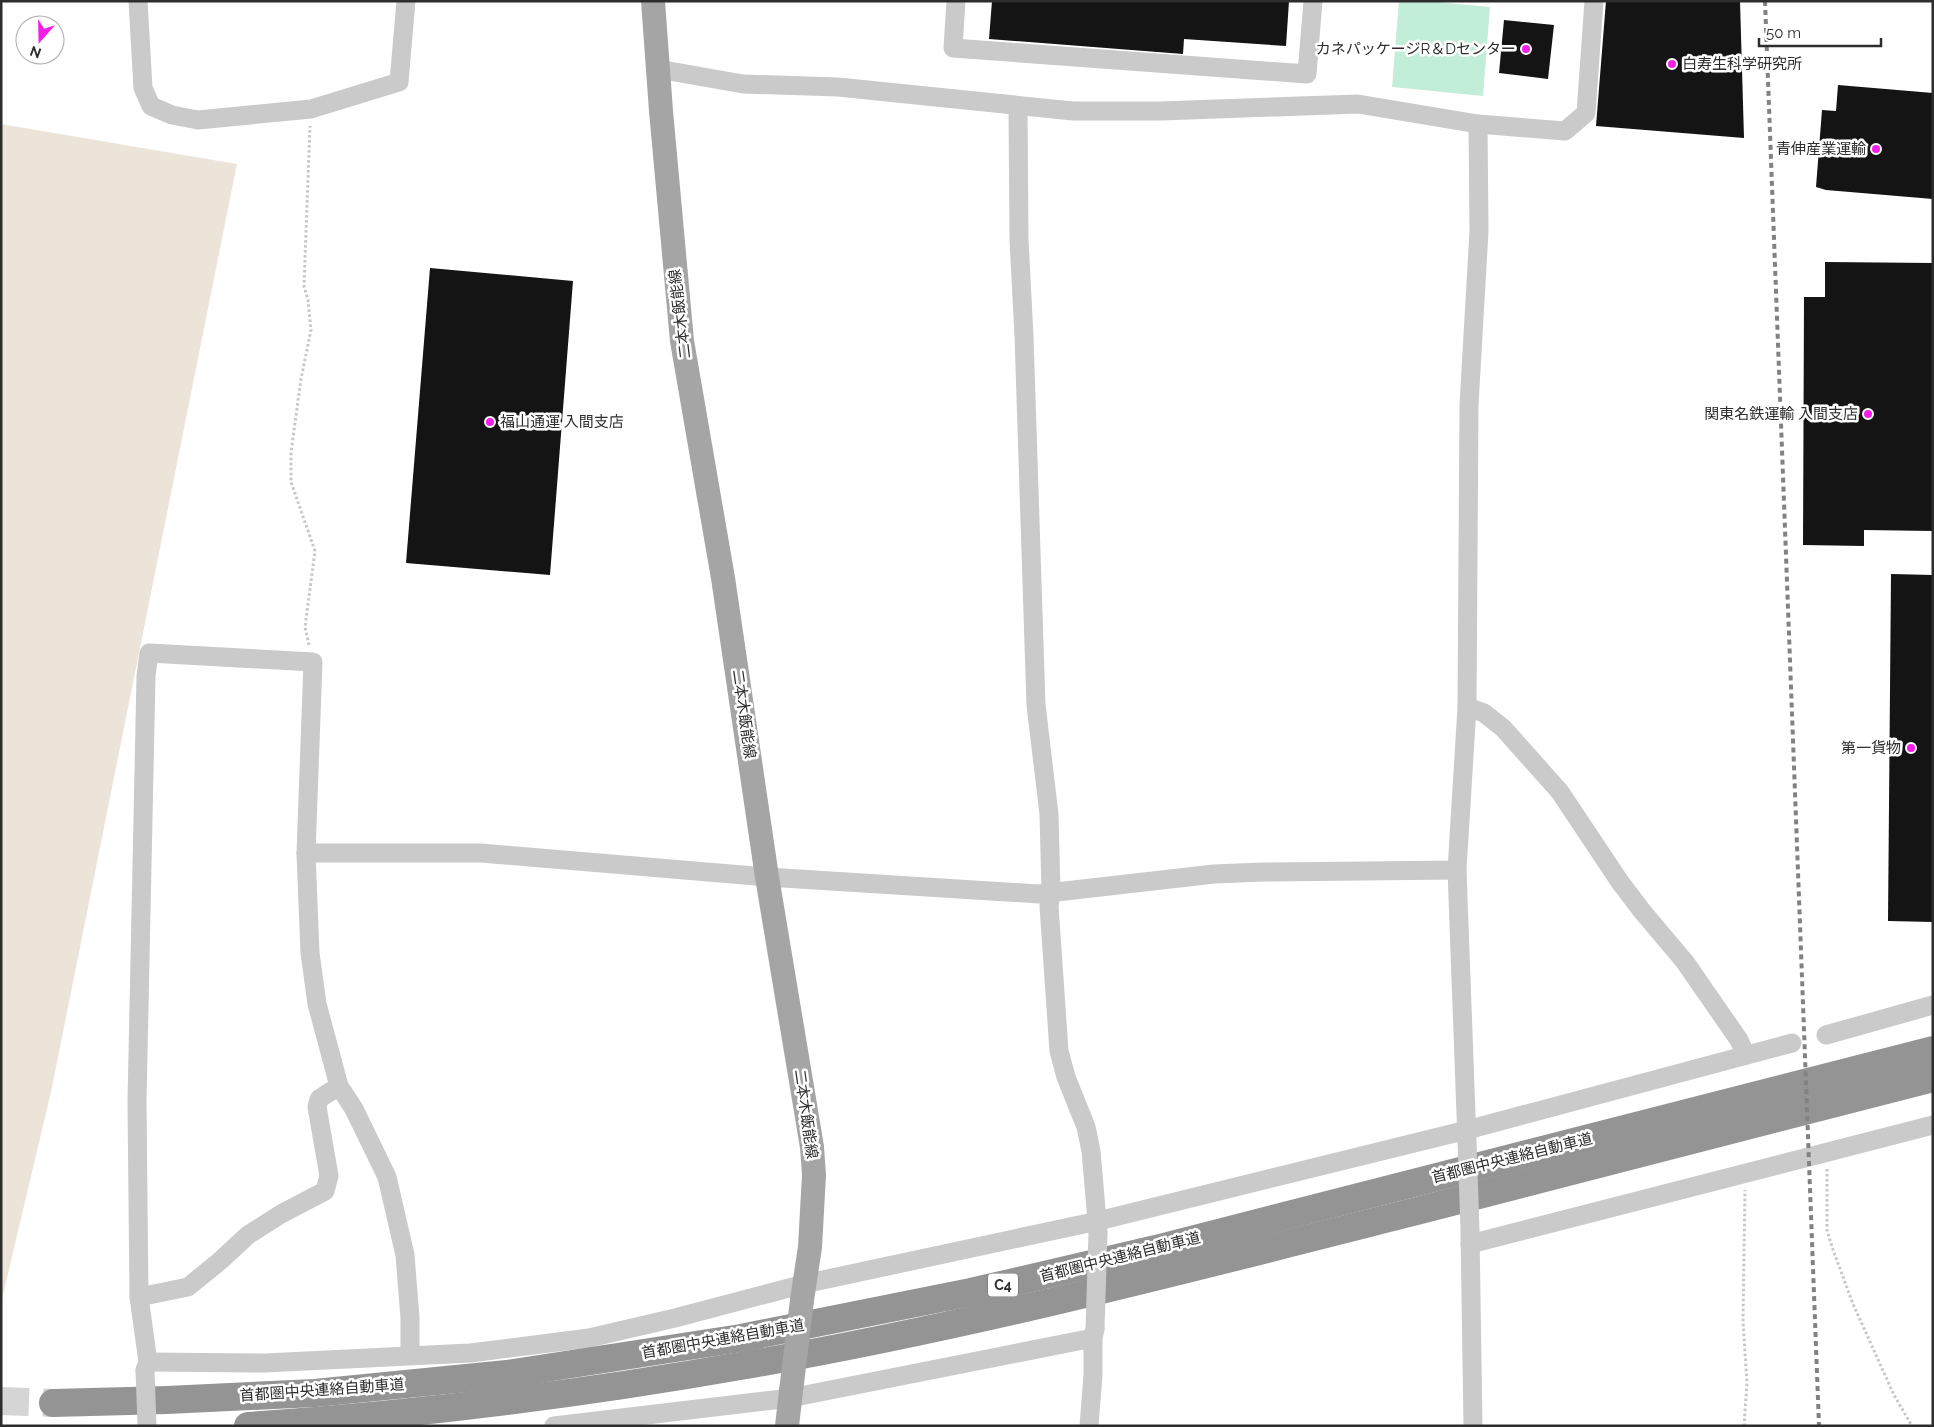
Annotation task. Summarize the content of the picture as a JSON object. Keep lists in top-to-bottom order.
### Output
{
  "streets": {
    "highway": ["首都圏中央連絡自動車道", "C4"],
    "main road": ["二本木飯能線"]
  },
  "places": [
    "カネパッケージR＆Dセンター",
    "白寿生科学研究所",
    "青伸産業運輸",
    "関東名鉄運輸 入間支店",
    "福山通運 入間支店",
    "第一貨物"
  ],
  "scale_bar": "50 m",
  "north": "bottom"
}
